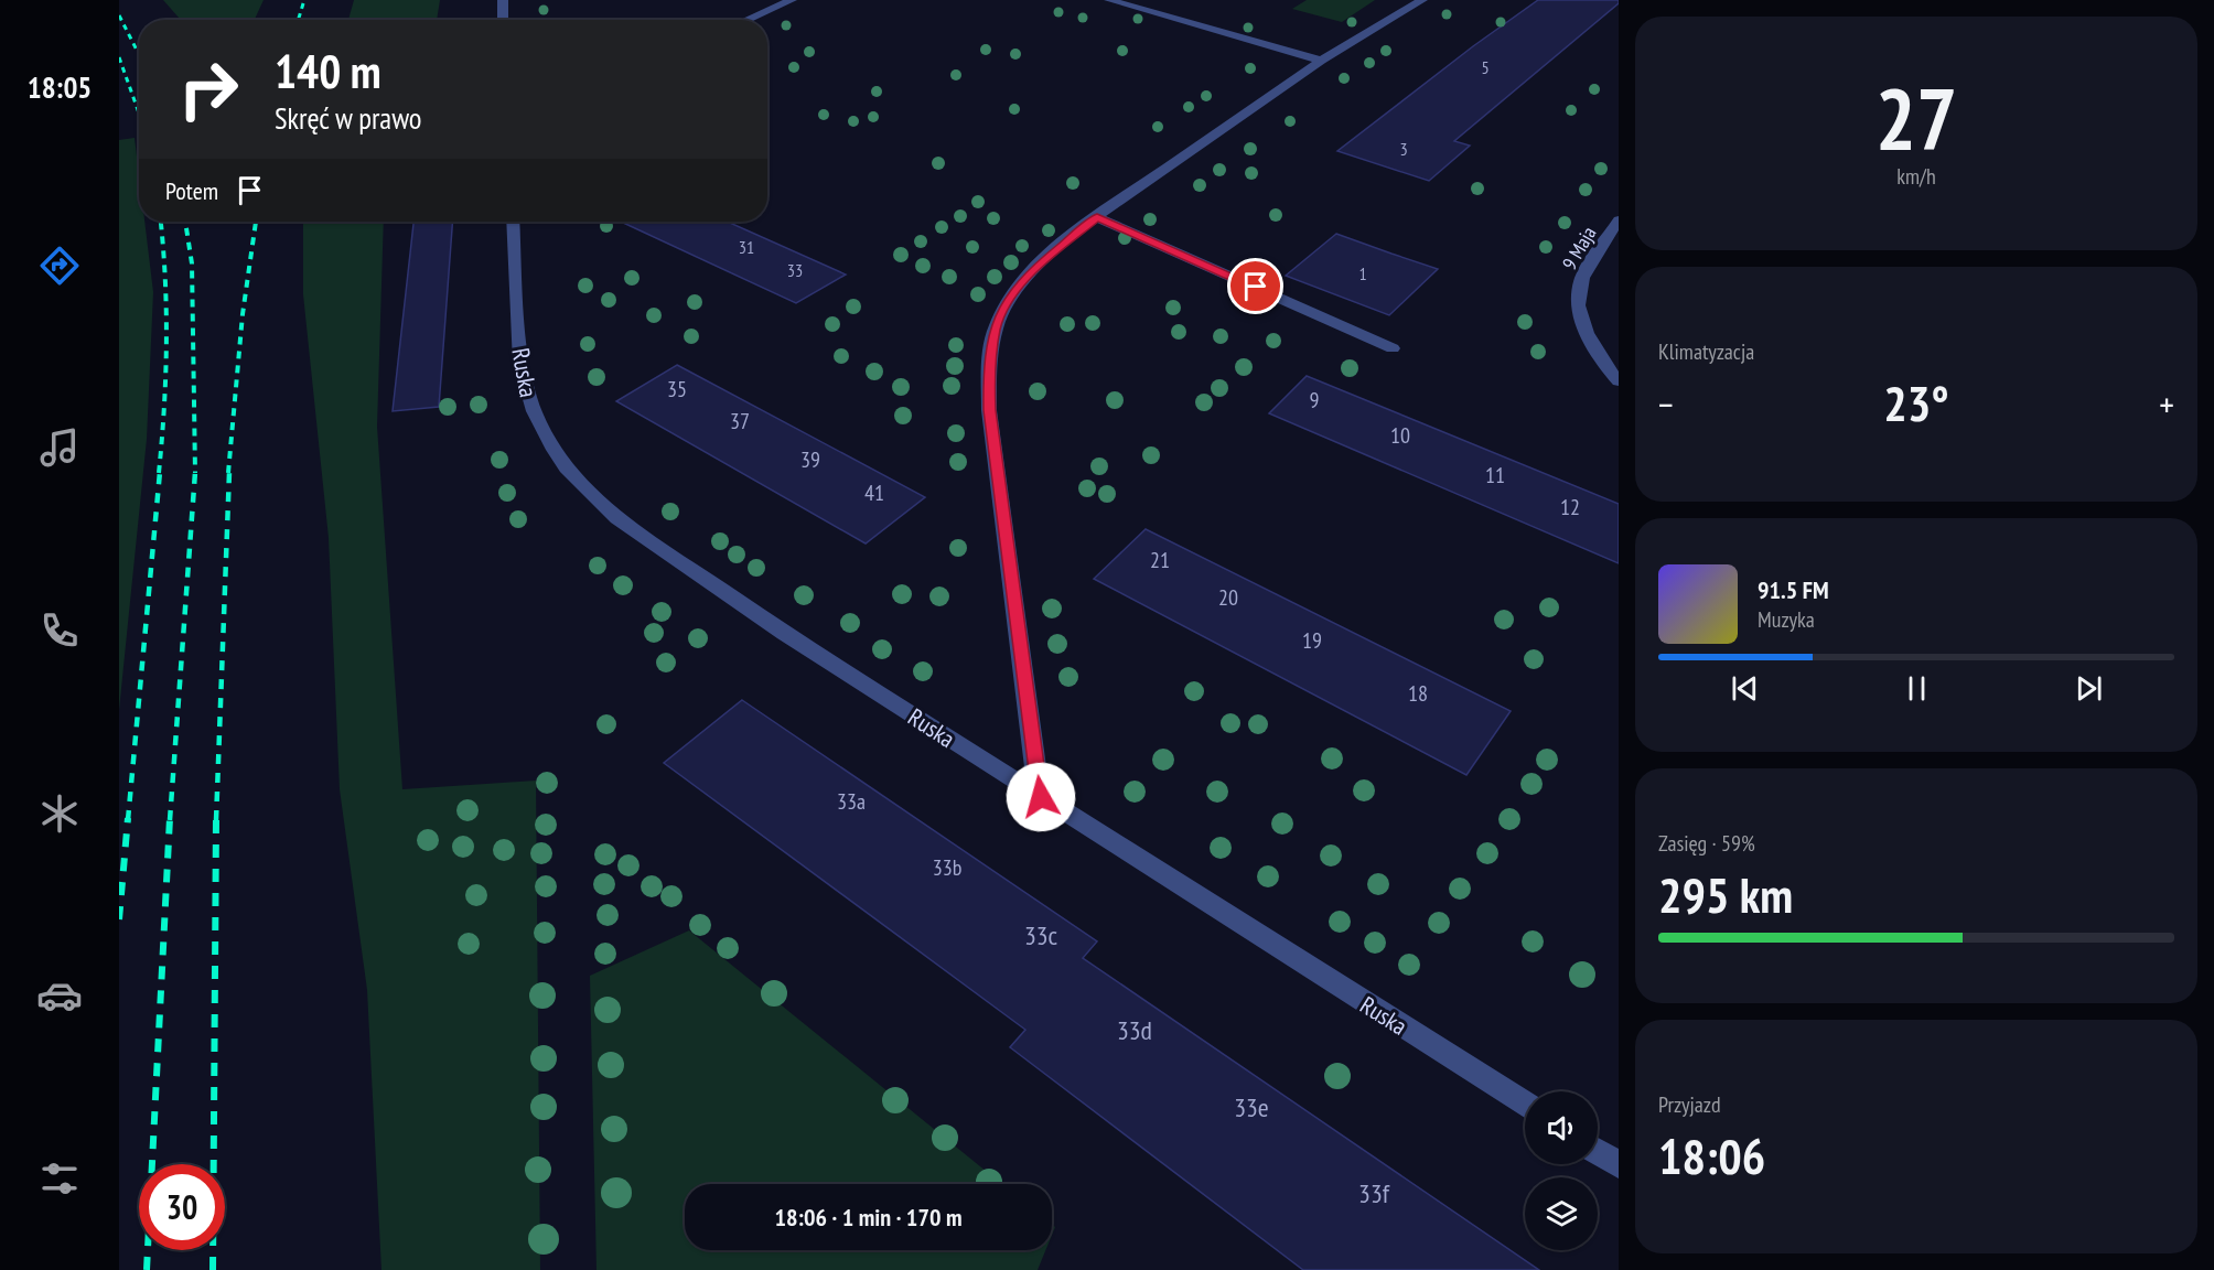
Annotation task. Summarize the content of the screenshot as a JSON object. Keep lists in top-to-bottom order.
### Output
{
  "streets": {
    "street": ["9 Maja", "Ruska"]
  },
  "house_numbers": [
    "5",
    "3",
    "31",
    "33",
    "1",
    "35",
    "9",
    "37",
    "10",
    "39",
    "11",
    "41",
    "12",
    "21",
    "20",
    "19",
    "18",
    "33a",
    "33b",
    "33c",
    "33d",
    "33e",
    "33f"
  ],
  "page": {
    "tabs": "18:05",
    "tile": [
      ["27", "km/h"],
      "Klimatyzacja",
      ["Zasięg · 59%", "295 km"],
      ["Przyjazd", "18:06"]
    ],
    "turn": ["140 m", "Skręć w prawo"],
    "then": "Potem",
    "heat": ["−", "23°", "+"],
    "song": ["91.5 FM", "Muzyka"],
    "limit": "30",
    "trip": "18:06 · 1 min · 170 m"
  }
}
